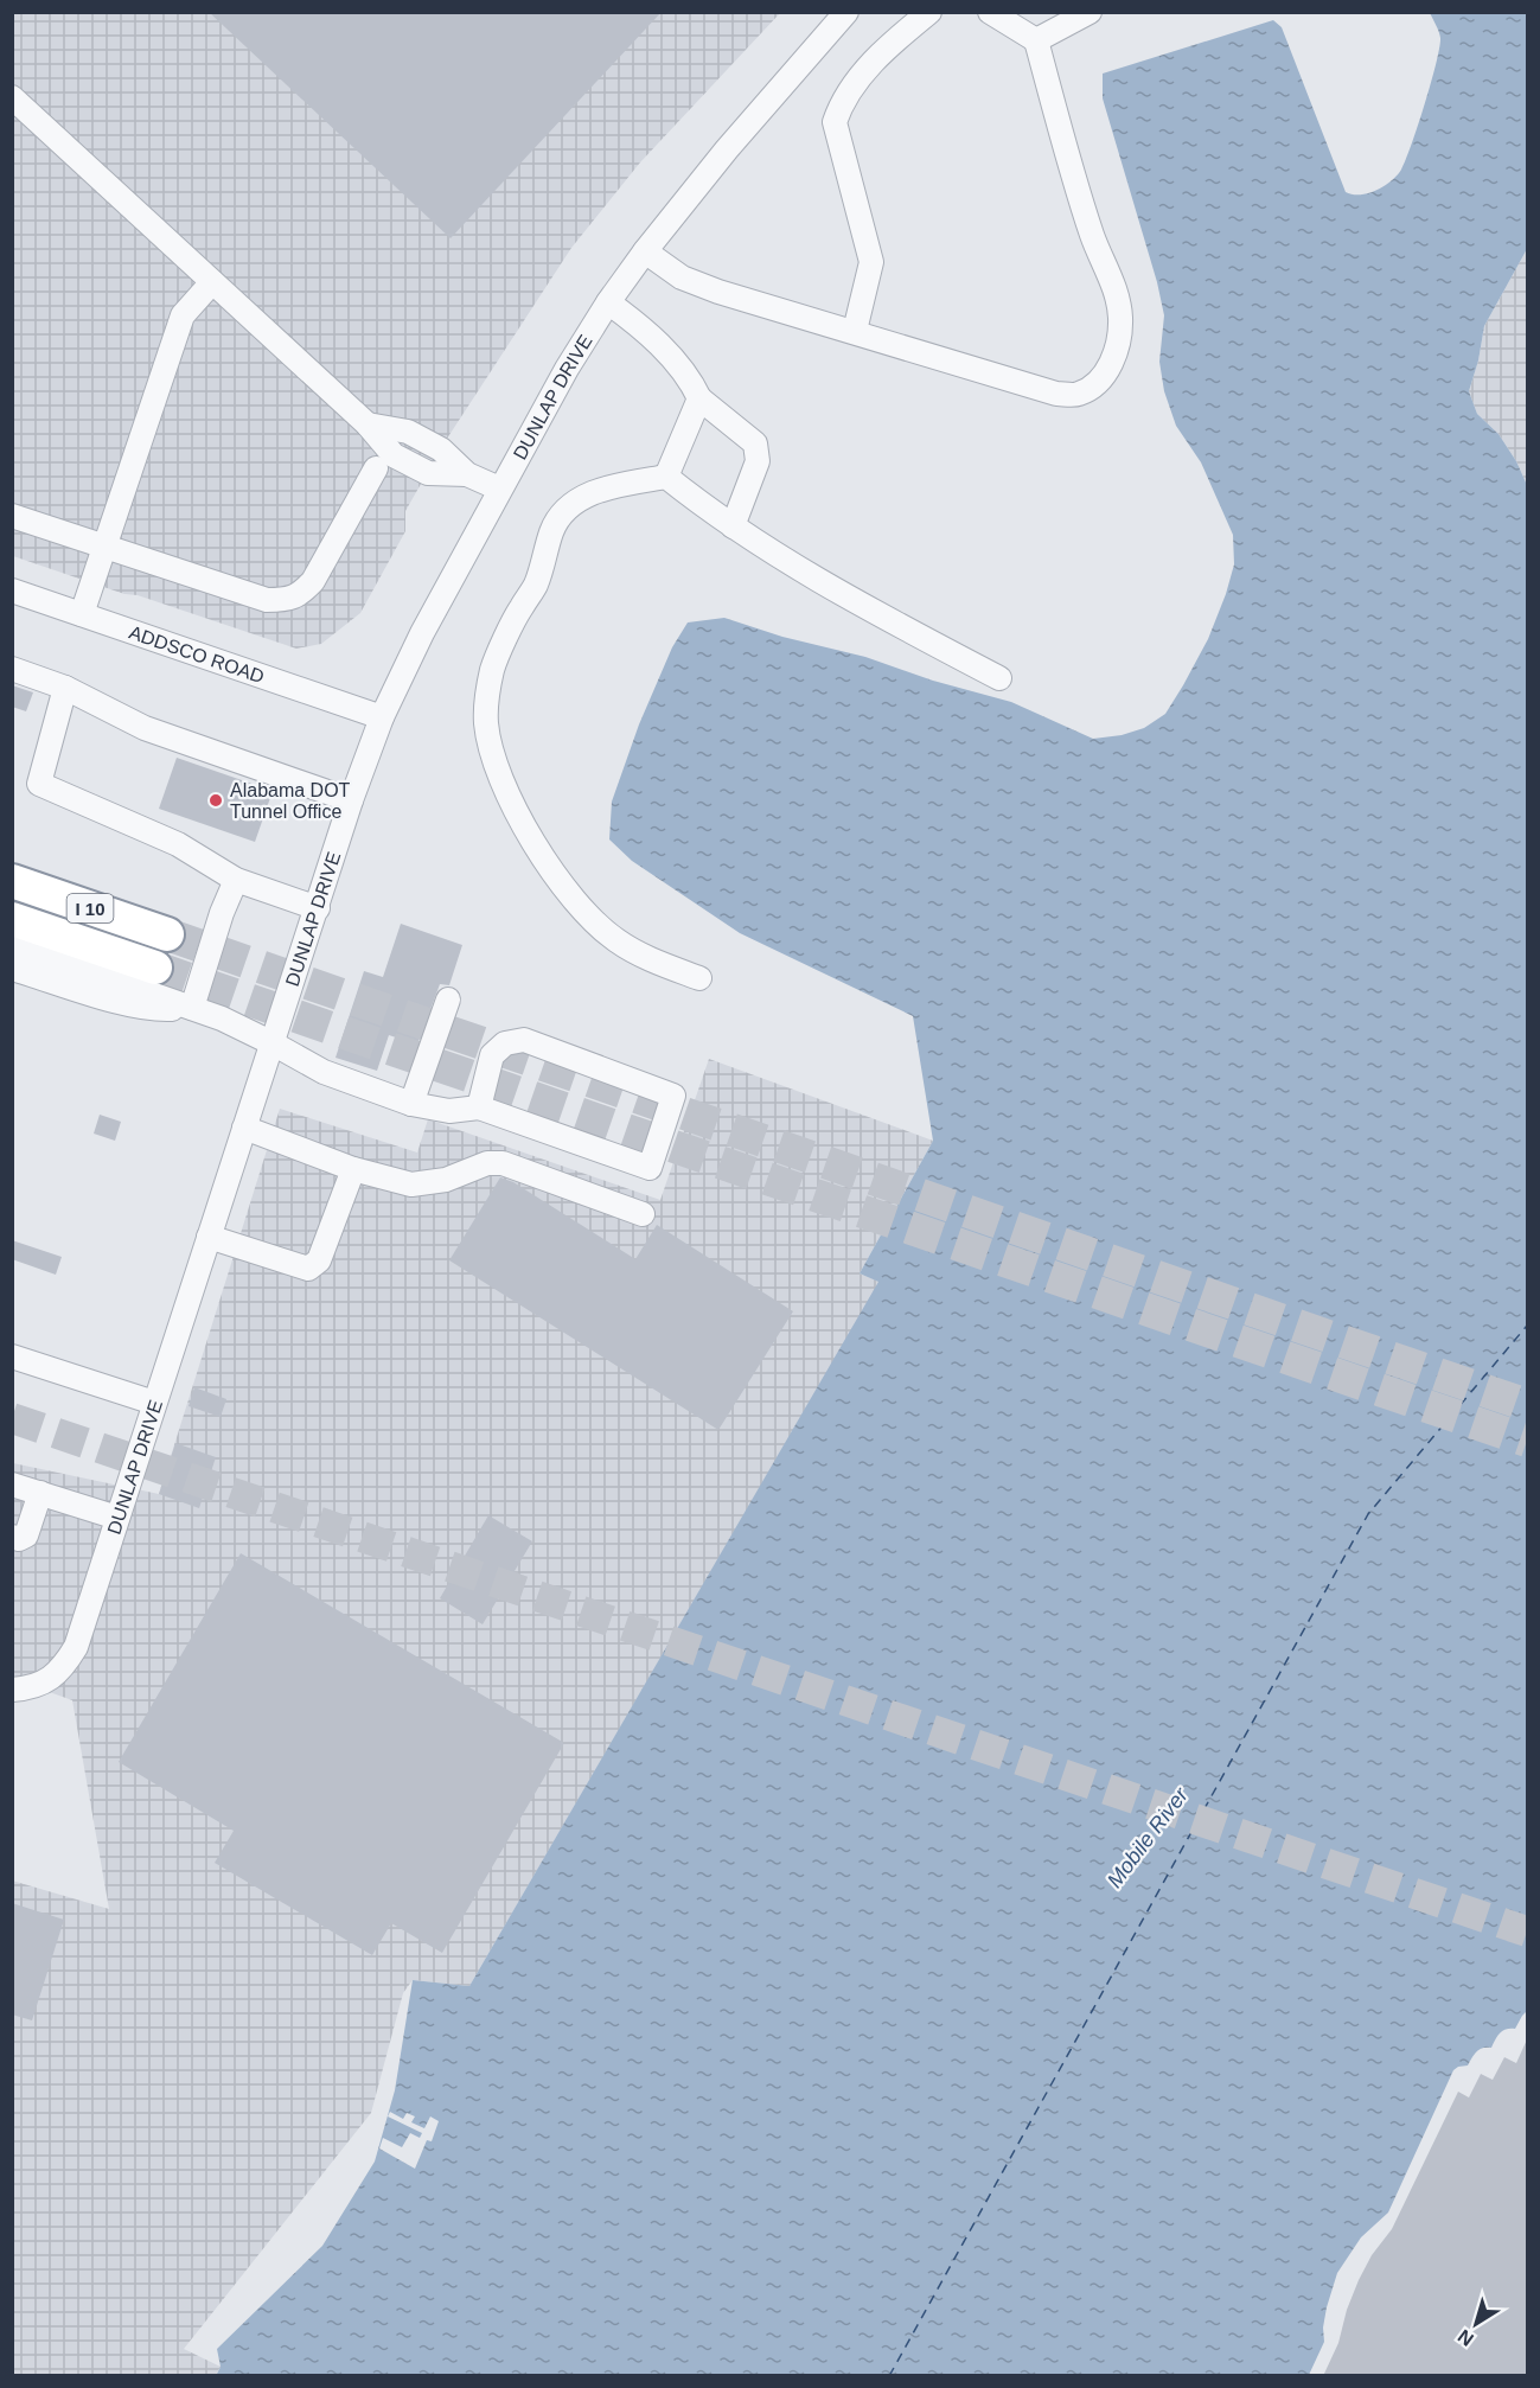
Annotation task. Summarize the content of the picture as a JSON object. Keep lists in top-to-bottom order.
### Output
{
  "streets": {
    "highway": ["I 10"],
    "street": ["DUNLAP DRIVE", "ADDSCO ROAD"]
  },
  "crossings": [
    ["DUNLAP DRIVE", "ADDSCO ROAD"]
  ],
  "water": ["Mobile River"],
  "places": ["Alabama DOT Tunnel Office"],
  "north": "bottom left"
}
